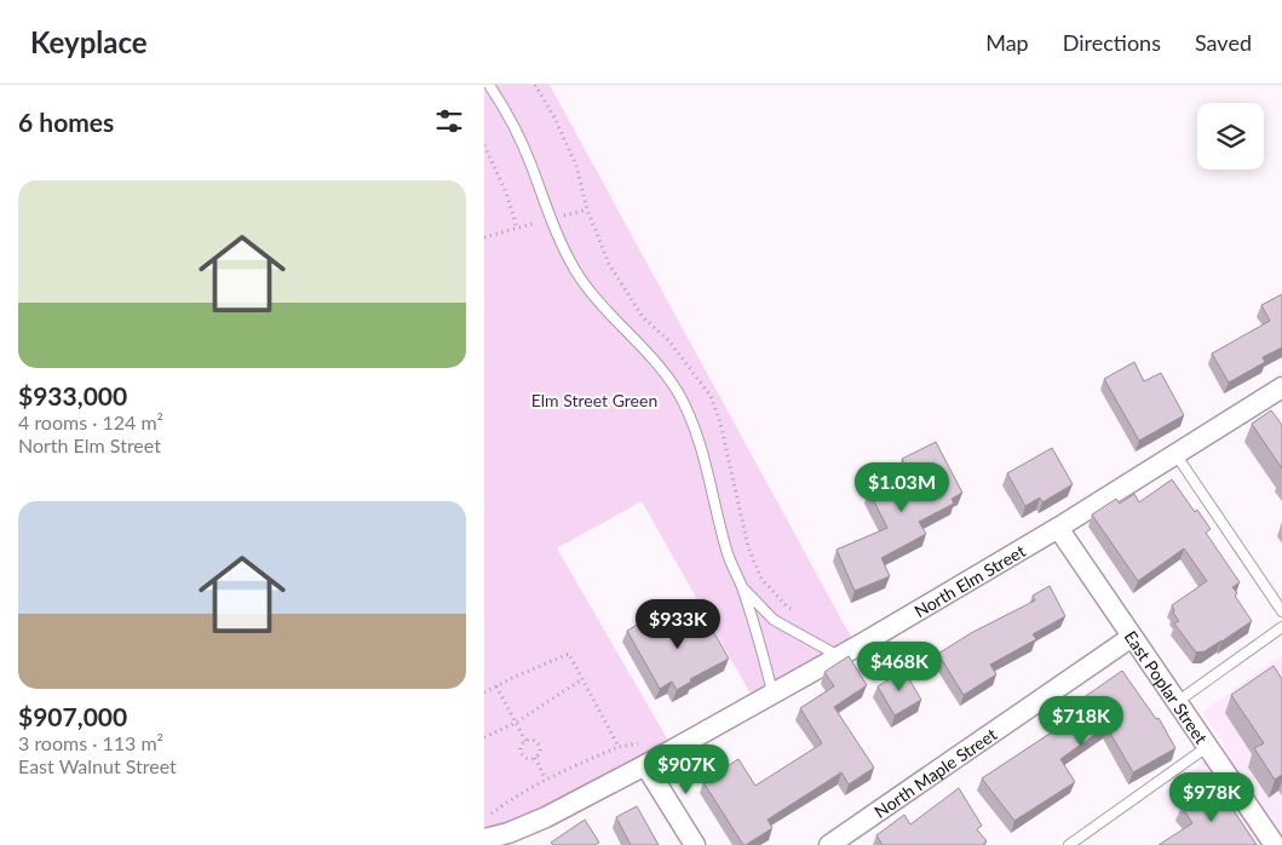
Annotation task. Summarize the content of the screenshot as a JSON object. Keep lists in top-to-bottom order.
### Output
{
  "streets": {
    "street": ["North Elm Street", "East Poplar Street", "North Maple Street"]
  },
  "crossings": [
    ["North Elm Street", "East Poplar Street"],
    ["East Poplar Street", "North Maple Street"]
  ],
  "parks": ["Elm Street Green"],
  "page": {
    "header": "Keyplace",
    "nav": ["Map", "Directions", "Saved"],
    "heading": "6 homes",
    "list": [
      {
        "name": "$933,000",
        "note": "4 rooms · 124 m² · North Elm Street"
      },
      {
        "name": "$907,000",
        "note": "3 rooms · 113 m² · East Walnut Street"
      }
    ],
    "price": [
      "$1.03M",
      "$933K",
      "$468K",
      "$718K",
      "$907K",
      "$978K"
    ]
  }
}
